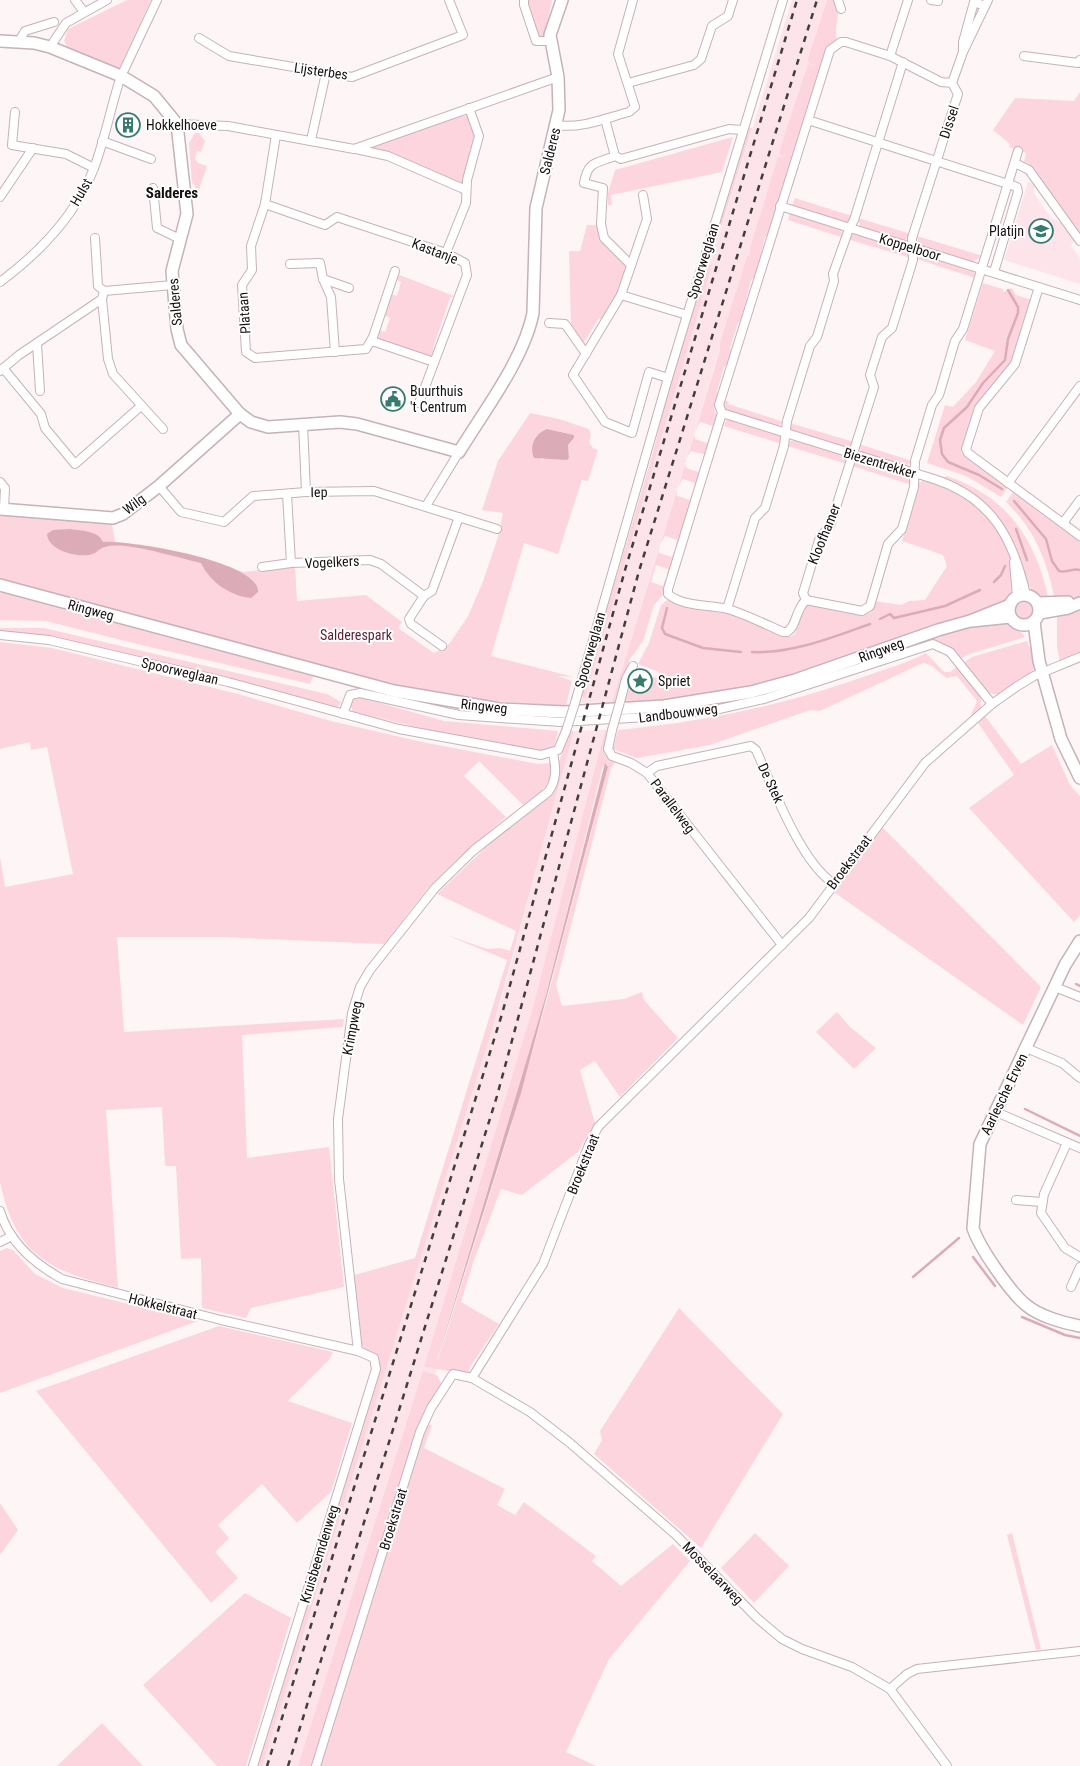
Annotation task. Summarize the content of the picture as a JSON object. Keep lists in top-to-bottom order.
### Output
{
  "streets": {
    "street": [
      "Lijsterbes",
      "Dissel",
      "Salderes",
      "Hulst",
      "Koppelboor",
      "Kastanje",
      "Spoorweglaan",
      "Plataan",
      "Biezentrekker",
      "Iep",
      "Wilg",
      "Kloofhamer",
      "Vogelkers",
      "Ringweg",
      "Landbouwweg",
      "De Stek",
      "Parallelweg",
      "Broekstraat",
      "Krimpweg",
      "Aarlesche Erven",
      "Hokkelstraat",
      "Kruisbeemdenweg",
      "Mosselaarweg"
    ]
  },
  "crossings": [
    ["Dissel", "Koppelboor"],
    ["Dissel", "Kloofhamer"],
    ["Salderes", "Iep"],
    ["Salderes", "Wilg"],
    ["Koppelboor", "Kloofhamer"],
    ["Kastanje", "Plataan"],
    ["Spoorweglaan", "Landbouwweg"],
    ["Spoorweglaan", "Krimpweg"],
    ["Biezentrekker", "Kloofhamer"],
    ["Biezentrekker", "Ringweg"],
    ["Iep", "Wilg"],
    ["Landbouwweg", "Broekstraat"],
    ["De Stek", "Parallelweg"],
    ["De Stek", "Broekstraat"],
    ["Parallelweg", "Broekstraat"],
    ["Broekstraat", "Mosselaarweg"],
    ["Krimpweg", "Hokkelstraat"],
    ["Krimpweg", "Kruisbeemdenweg"],
    ["Hokkelstraat", "Kruisbeemdenweg"]
  ],
  "districts": ["Salderes"],
  "parks": ["Salderespark"],
  "places": {
    "building": ["Hokkelhoeve"],
    "school or university": ["Platijn"],
    "public building": ["Buurthuis 't Centrum"],
    "place": ["Spriet"]
  }
}
